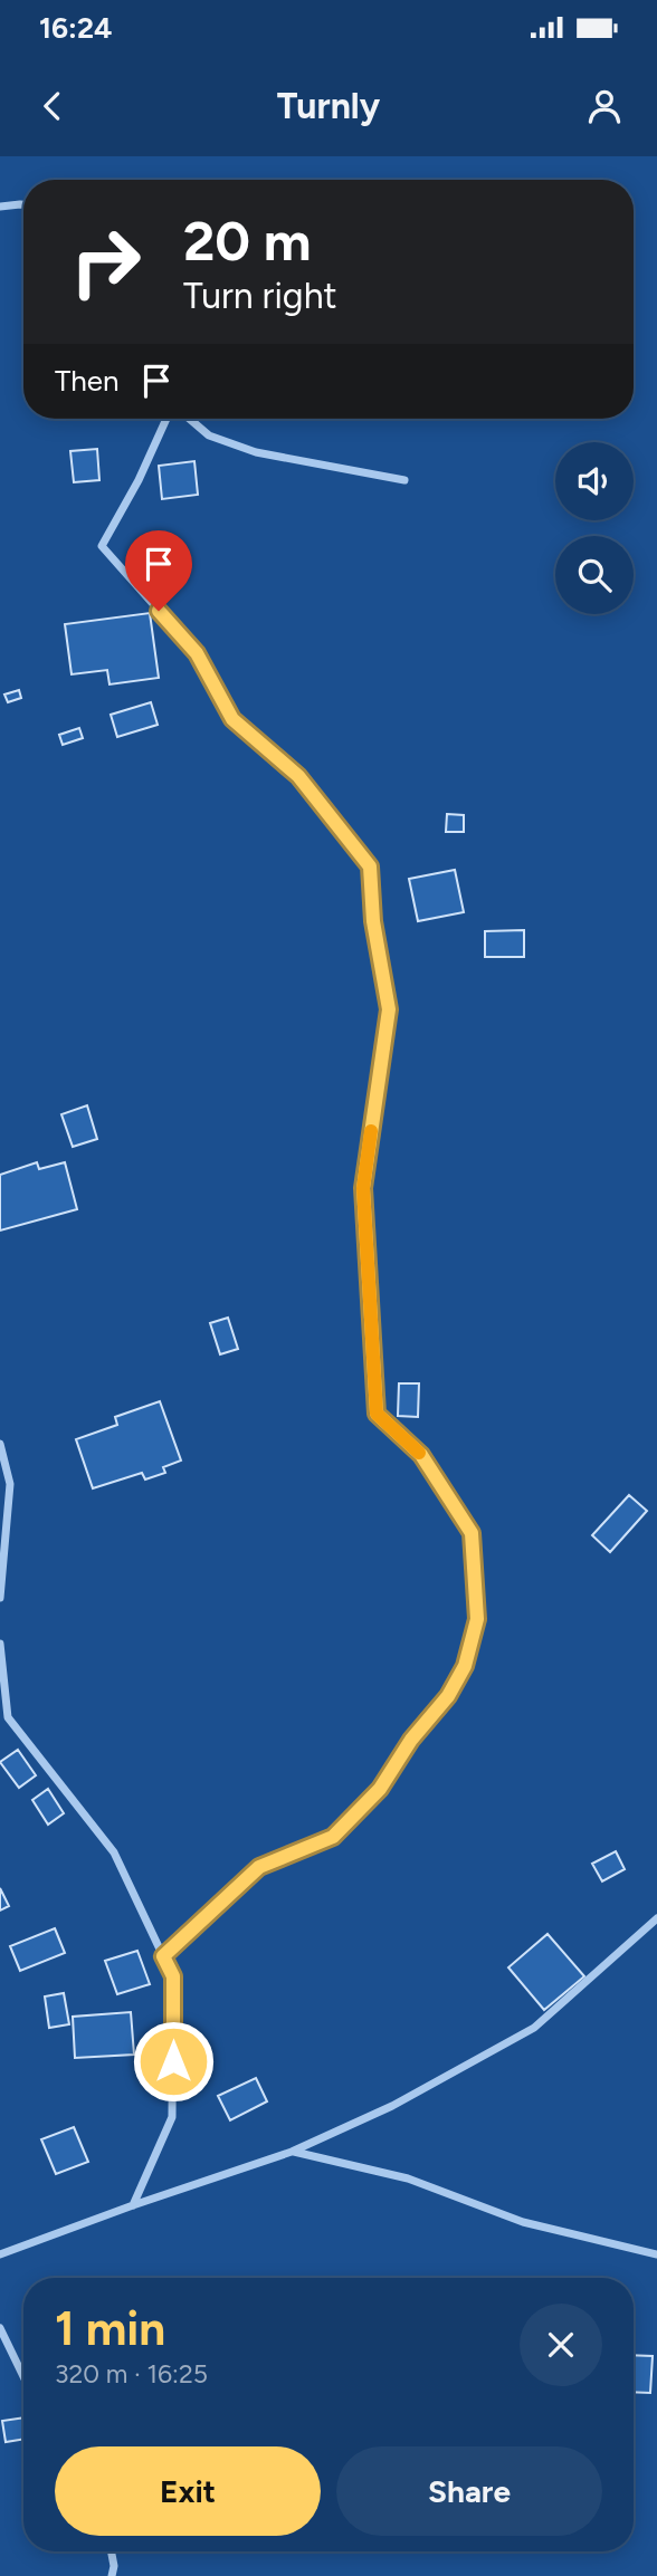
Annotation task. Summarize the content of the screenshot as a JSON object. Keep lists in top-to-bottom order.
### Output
{
  "page": {
    "status": "16:24",
    "header": "Turnly",
    "turn": ["20 m", "Turn right"],
    "then": "Then",
    "heading": ["1 min", "320 m · 16:25"],
    "buttons": ["Exit", "Share"]
  }
}
